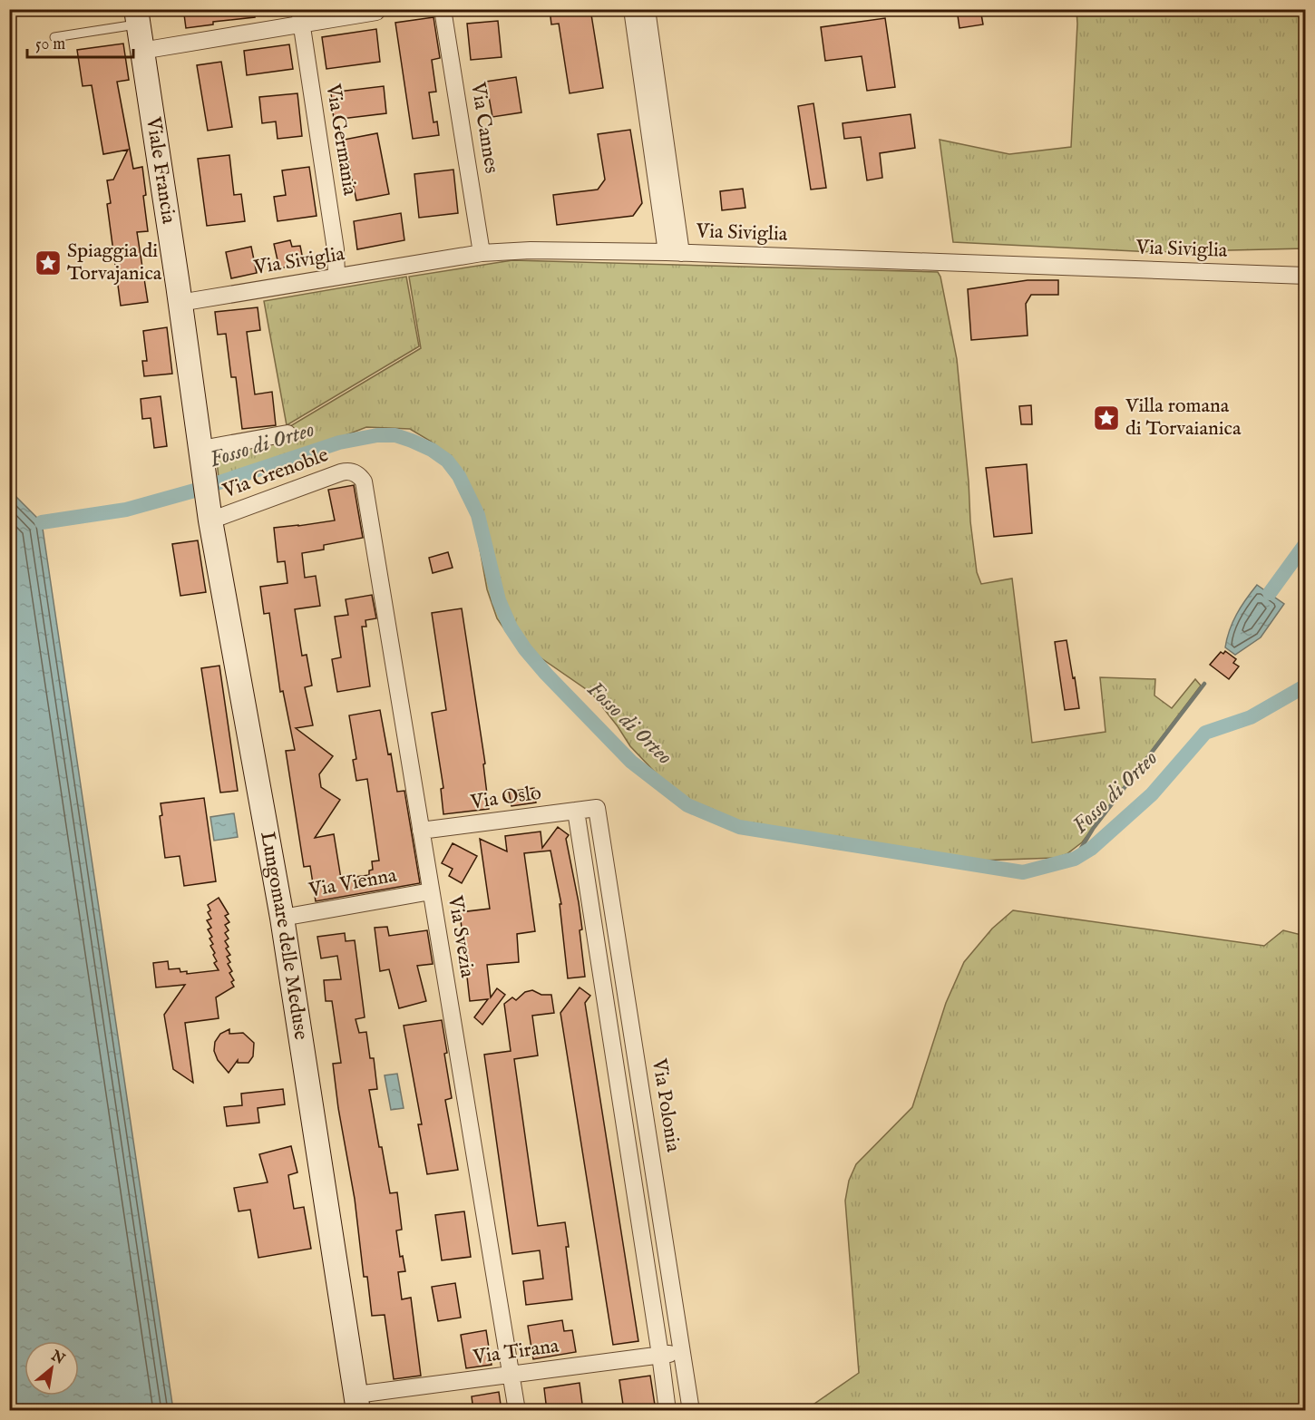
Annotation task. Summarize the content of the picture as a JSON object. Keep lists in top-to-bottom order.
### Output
{
  "streets": {
    "main road": ["Viale Francia", "Lungomare delle Meduse"],
    "street": [
      "Via Cannes",
      "Via Germania",
      "Via Siviglia",
      "Via Grenoble",
      "Via Oslo",
      "Via Vienna",
      "Via Svezia",
      "Via Polonia",
      "Via Tirana"
    ]
  },
  "crossings": [
    ["Via Cannes", "Via Siviglia"],
    ["Via Germania", "Via Siviglia"],
    ["Viale Francia", "Via Siviglia"],
    ["Viale Francia", "Lungomare delle Meduse"],
    ["Via Grenoble", "Lungomare delle Meduse"],
    ["Via Grenoble", "Via Svezia"],
    ["Via Oslo", "Via Svezia"],
    ["Via Oslo", "Via Polonia"],
    ["Via Vienna", "Lungomare delle Meduse"],
    ["Via Vienna", "Via Svezia"],
    ["Lungomare delle Meduse", "Via Tirana"],
    ["Via Svezia", "Via Tirana"],
    ["Via Polonia", "Via Tirana"]
  ],
  "water": ["Fosso di Orteo"],
  "places": {
    "place": ["Spiaggia di Torvajanica", "Villa romana di Torvaianica"]
  },
  "scale_bar": "50 m",
  "north": "top right"
}
